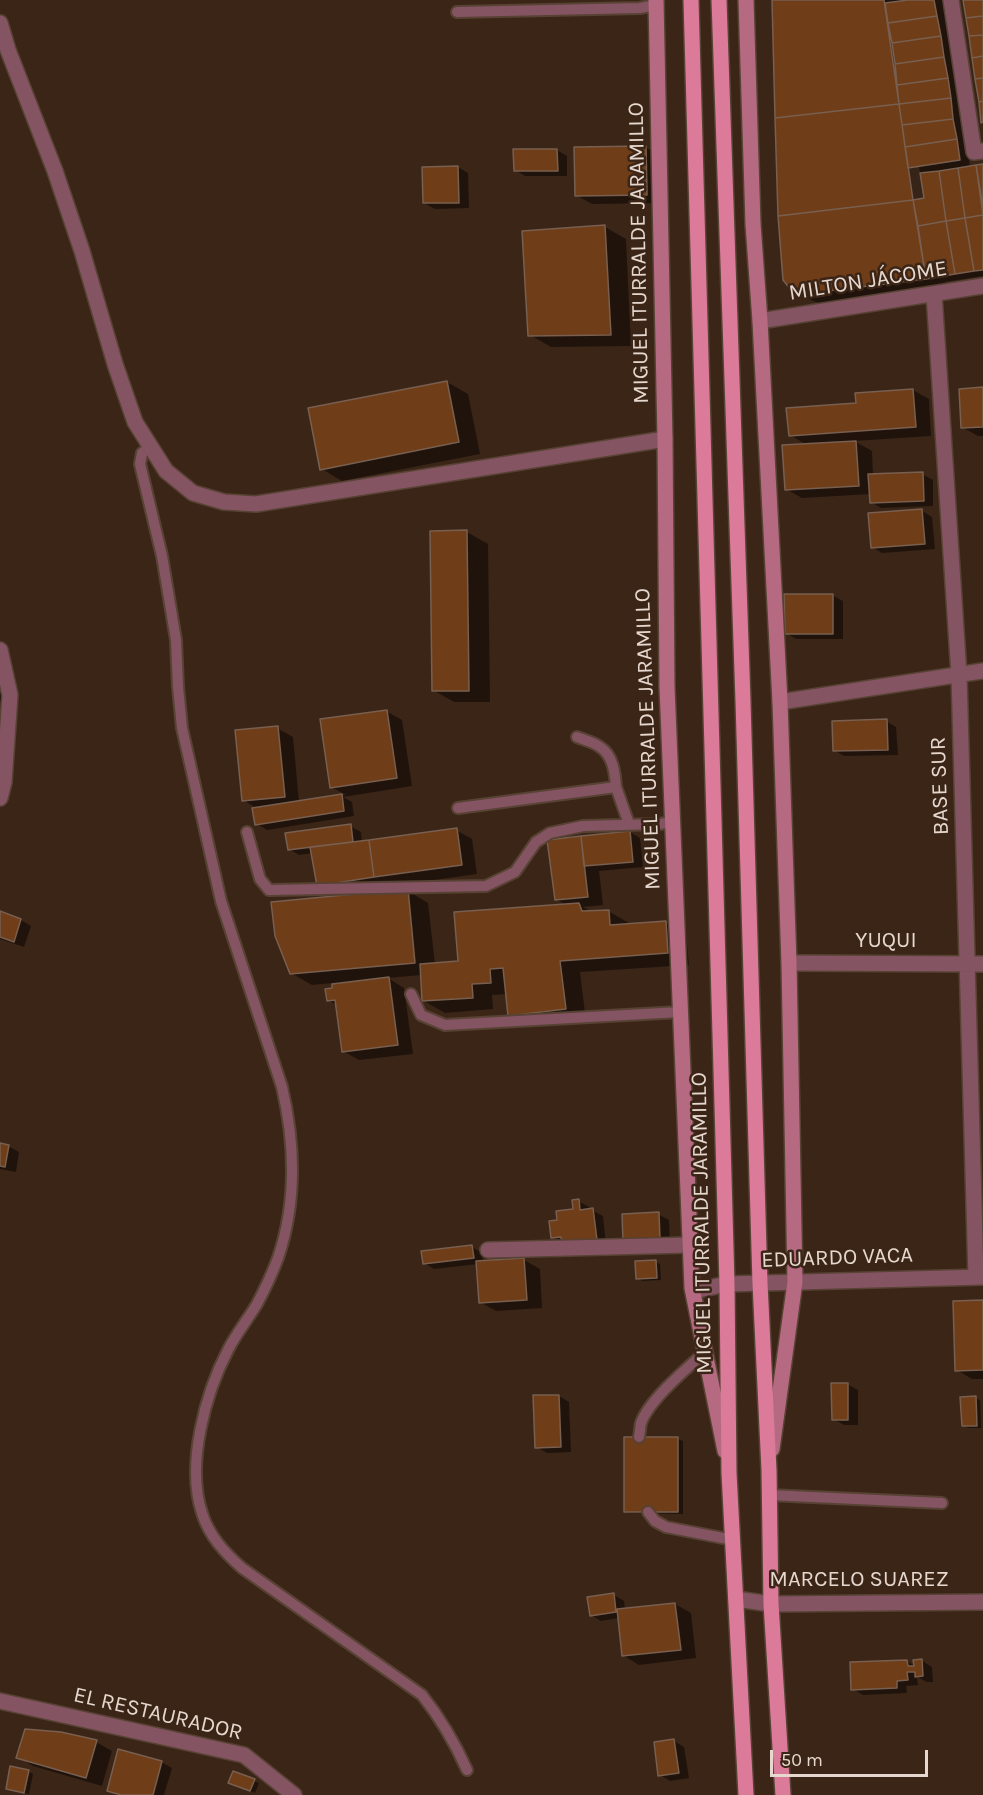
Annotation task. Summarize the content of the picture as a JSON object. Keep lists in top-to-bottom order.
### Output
{
  "streets": {
    "main road": ["MIGUEL ITURRALDE JARAMILLO"],
    "street": [
      "MILTON JÁCOME",
      "BASE SUR",
      "YUQUI",
      "EDUARDO VACA",
      "MARCELO SUAREZ",
      "EL RESTAURADOR"
    ]
  },
  "crossings": [
    ["MIGUEL ITURRALDE JARAMILLO", "EDUARDO VACA"],
    ["MIGUEL ITURRALDE JARAMILLO", "MARCELO SUAREZ"],
    ["MILTON JÁCOME", "BASE SUR"],
    ["BASE SUR", "YUQUI"],
    ["BASE SUR", "EDUARDO VACA"]
  ],
  "scale_bar": "50 m"
}
